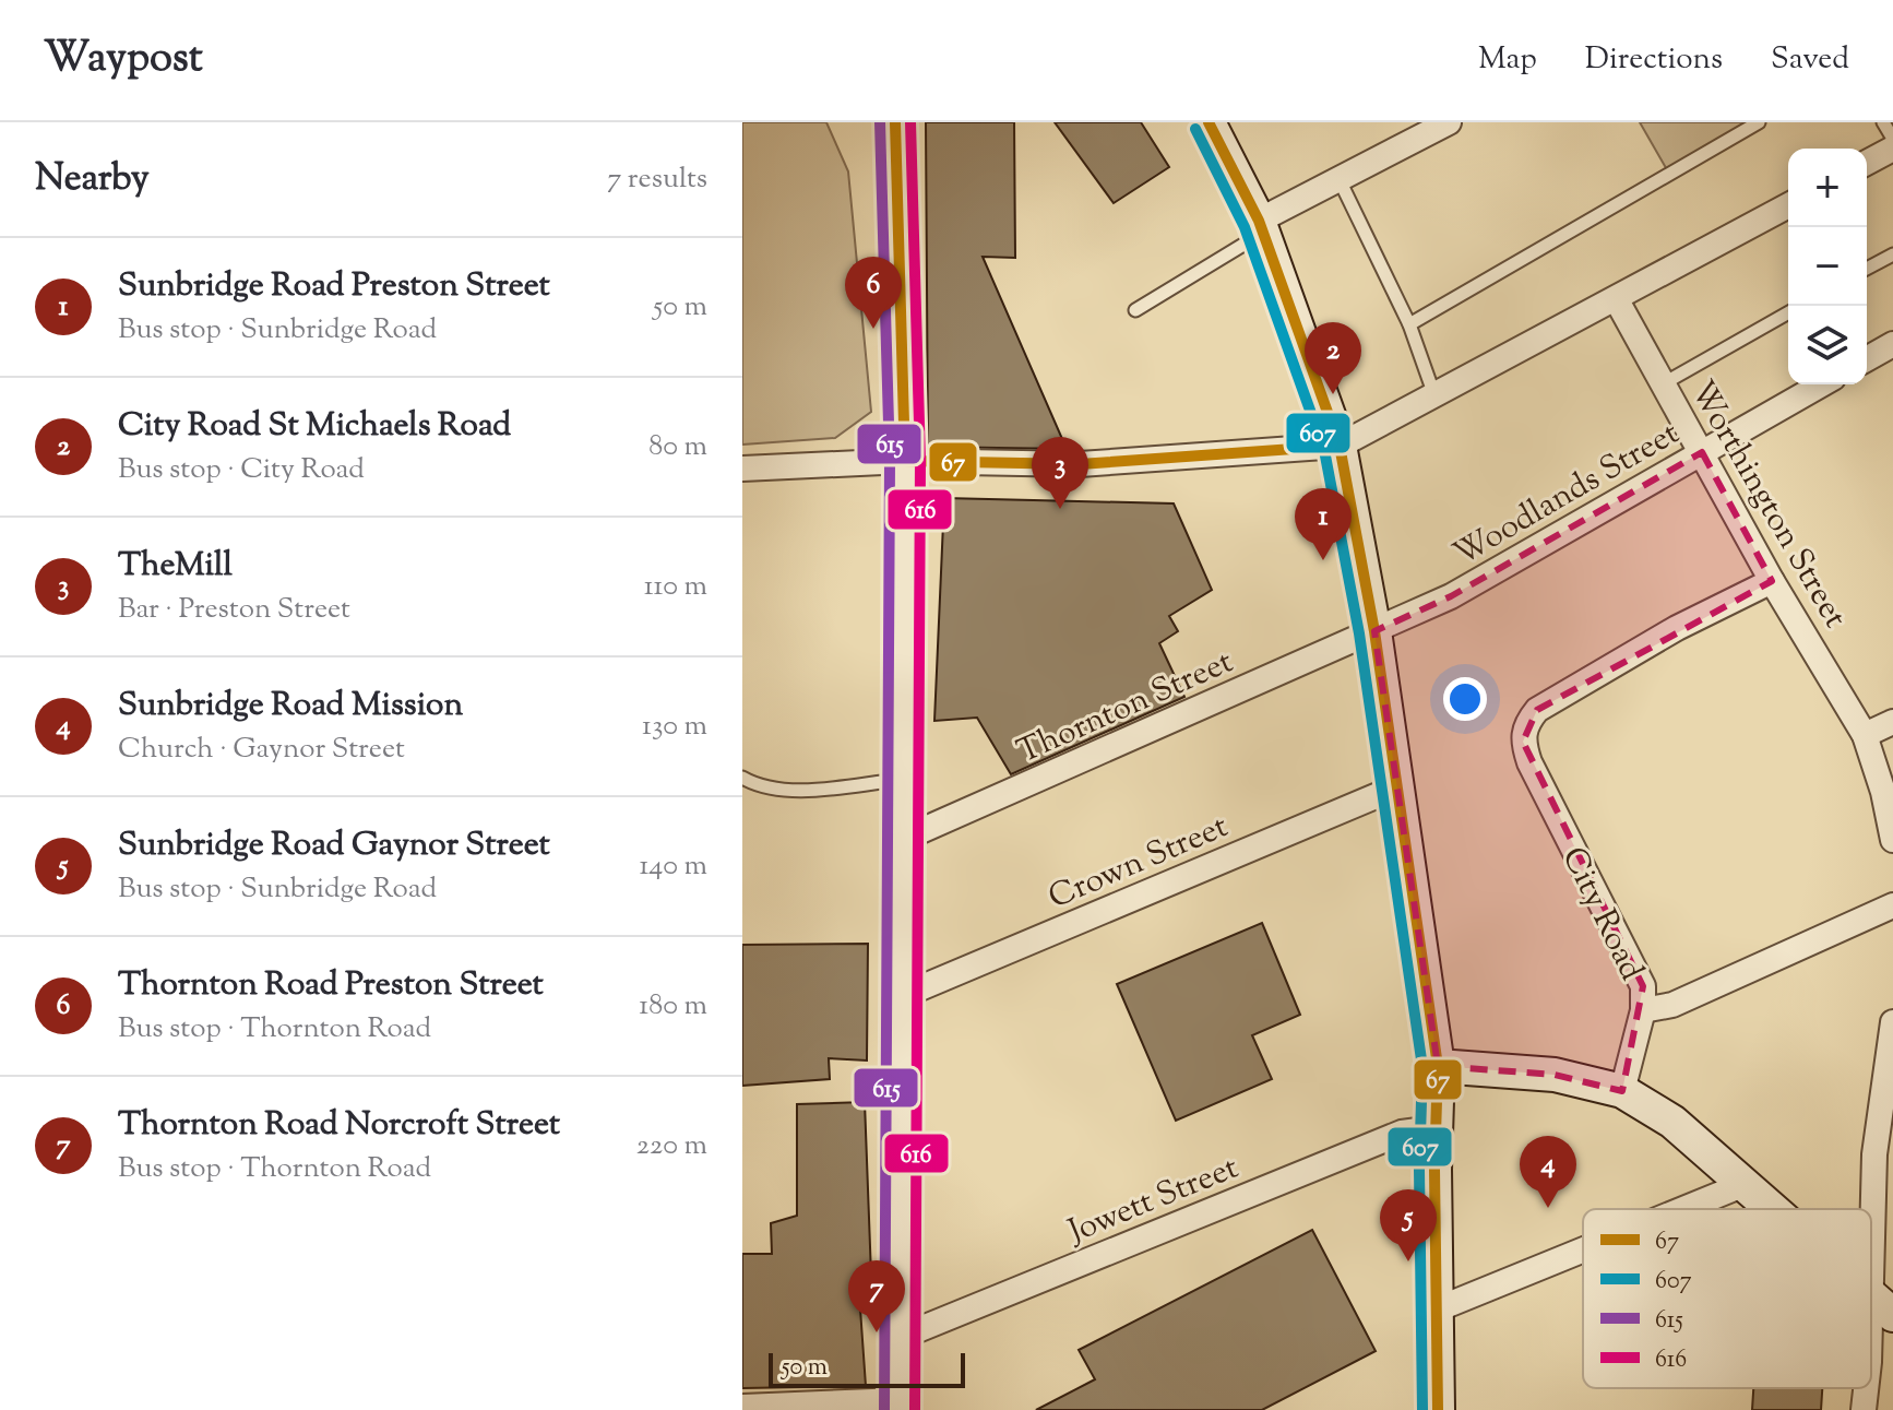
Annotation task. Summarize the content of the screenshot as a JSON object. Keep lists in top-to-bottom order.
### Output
{
  "streets": {
    "street": [
      "Woodlands Street",
      "Worthington Street",
      "Thornton Street",
      "Crown Street",
      "City Road",
      "Jowett Street"
    ]
  },
  "crossings": [
    ["Woodlands Street", "Worthington Street"],
    ["Woodlands Street", "Thornton Street"],
    ["Worthington Street", "City Road"]
  ],
  "lines": [
    "transit line 67",
    "transit line 615",
    "transit line 616",
    "transit line 607"
  ],
  "legend": [
    "67",
    "607",
    "615",
    "616"
  ],
  "scale_bar": "50 m",
  "page": {
    "header": "Waypost",
    "nav": ["Map", "Directions", "Saved"],
    "heading": ["Nearby", "7 results"],
    "map_buttons": ["+", "−"],
    "list": [
      {
        "mark": "1",
        "name": "Sunbridge Road Preston Street",
        "note": "Bus stop · Sunbridge Road",
        "value": "50 m"
      },
      {
        "mark": "2",
        "name": "City Road St Michaels Road",
        "note": "Bus stop · City Road",
        "value": "80 m"
      },
      {
        "mark": "3",
        "name": "TheMill",
        "note": "Bar · Preston Street",
        "value": "110 m"
      },
      {
        "mark": "4",
        "name": "Sunbridge Road Mission",
        "note": "Church · Gaynor Street",
        "value": "130 m"
      },
      {
        "mark": "5",
        "name": "Sunbridge Road Gaynor Street",
        "note": "Bus stop · Sunbridge Road",
        "value": "140 m"
      },
      {
        "mark": "6",
        "name": "Thornton Road Preston Street",
        "note": "Bus stop · Thornton Road",
        "value": "180 m"
      },
      {
        "mark": "7",
        "name": "Thornton Road Norcroft Street",
        "note": "Bus stop · Thornton Road",
        "value": "220 m"
      }
    ],
    "pins": [
      "6",
      "2",
      "3",
      "1",
      "4",
      "5",
      "7"
    ],
    "scale": "50 m"
  }
}
